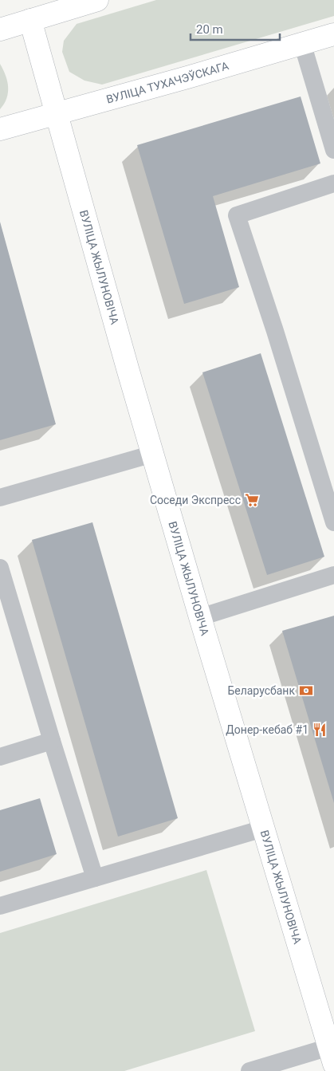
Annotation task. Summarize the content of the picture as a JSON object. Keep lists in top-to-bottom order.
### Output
{
  "streets": {
    "main road": ["ВУЛІЦА ТУХАЧЭЎСКАГА", "ВУЛІЦА ЖЫЛУНОВІЧА"]
  },
  "crossings": [
    ["ВУЛІЦА ТУХАЧЭЎСКАГА", "ВУЛІЦА ЖЫЛУНОВІЧА"]
  ],
  "places": {
    "supermarket": ["Соседи Экспресс"],
    "bank": ["Беларусбанк"],
    "restaurant": ["Донер-кебаб #1"]
  },
  "scale_bar": "20 m"
}
